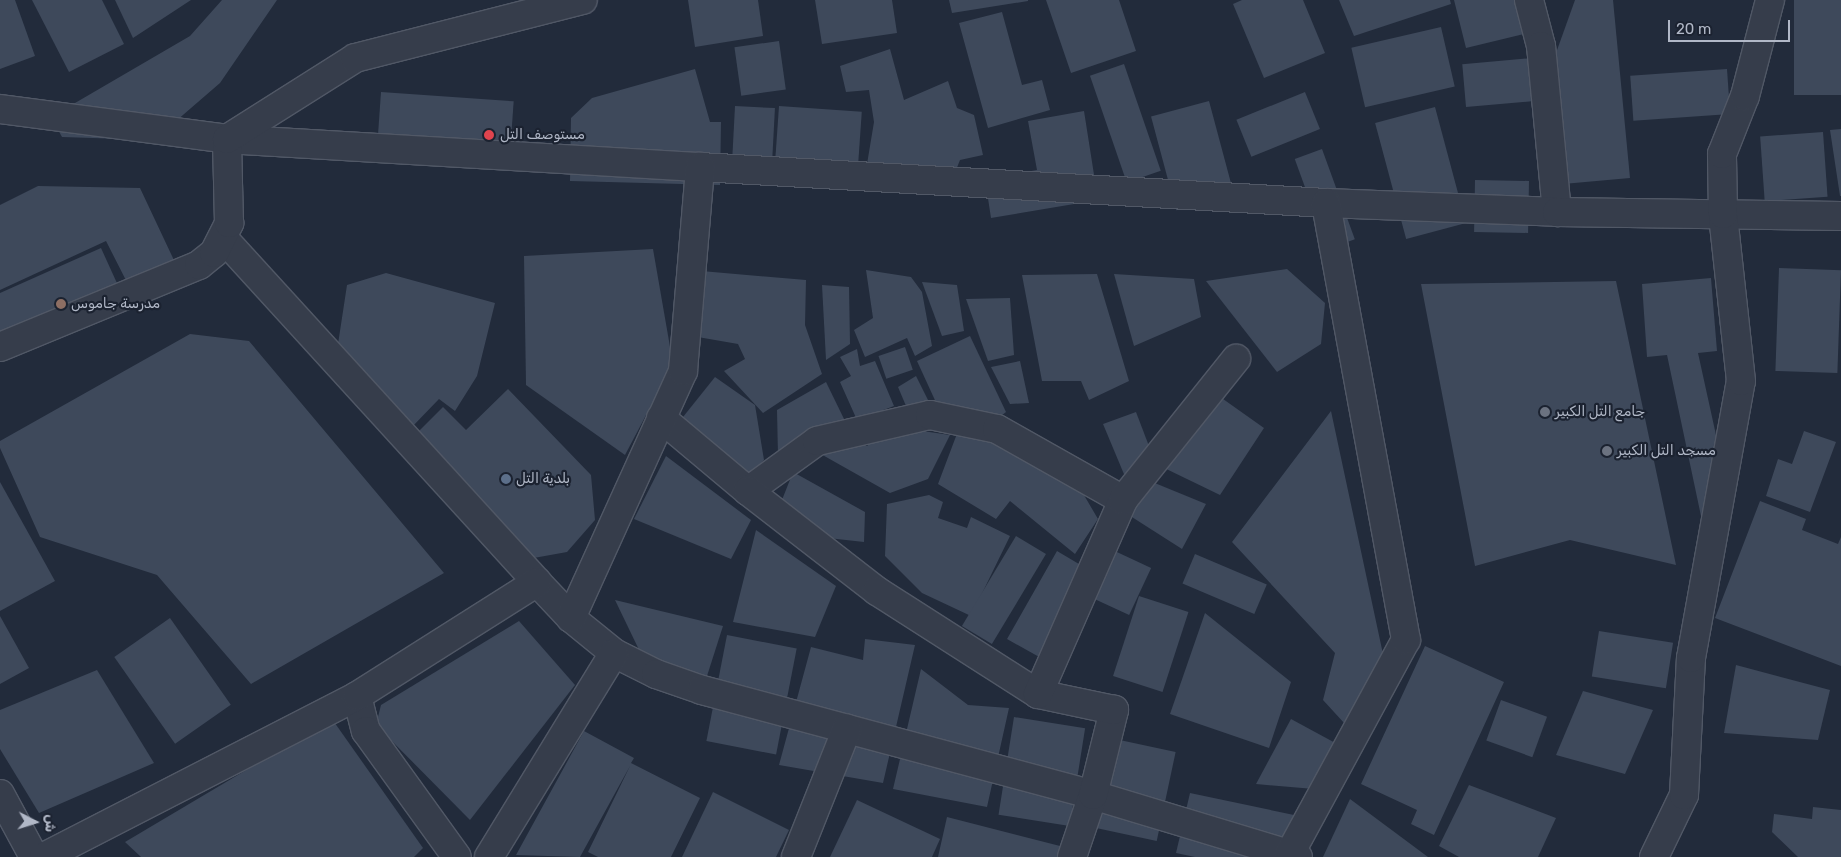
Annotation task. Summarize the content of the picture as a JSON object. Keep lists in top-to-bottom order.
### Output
{
  "places": [
    "مستوصف التل",
    "مدرسة جاموس",
    "جامع التل الكبير",
    "مسجد التل الكبير",
    "بلدية التل"
  ],
  "scale_bar": "20 m",
  "north": "right"
}
